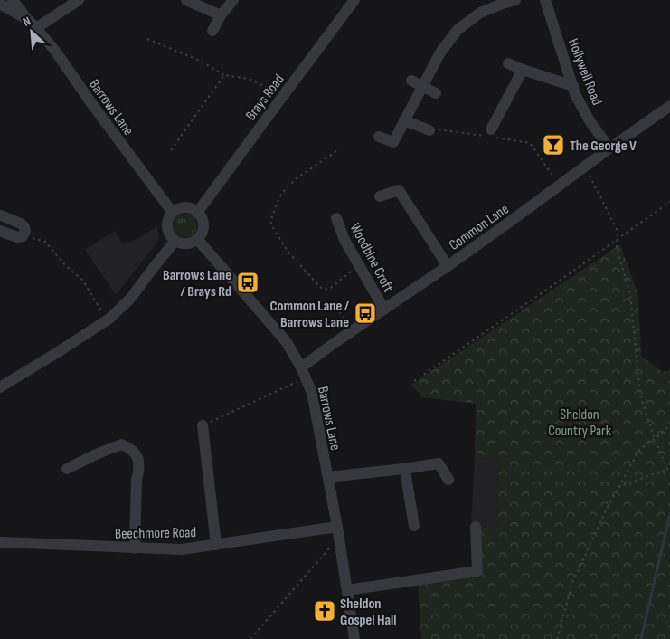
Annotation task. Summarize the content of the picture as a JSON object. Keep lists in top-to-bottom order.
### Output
{
  "streets": {
    "street": [
      "Hollywell Road",
      "Brays Road",
      "Barrows Lane",
      "Common Lane",
      "Woodbine Croft",
      "Beechmore Road"
    ]
  },
  "crossings": [
    ["Hollywell Road", "Common Lane"],
    ["Brays Road", "Barrows Lane"],
    ["Barrows Lane", "Common Lane"],
    ["Barrows Lane", "Beechmore Road"],
    ["Common Lane", "Woodbine Croft"]
  ],
  "parks": ["Sheldon Country Park"],
  "places": {
    "bar": ["The George V"],
    "bus stop": ["Barrows Lane / Brays Rd", "Common Lane / Barrows Lane"],
    "church": ["Sheldon Gospel Hall"]
  },
  "north": "top left"
}
